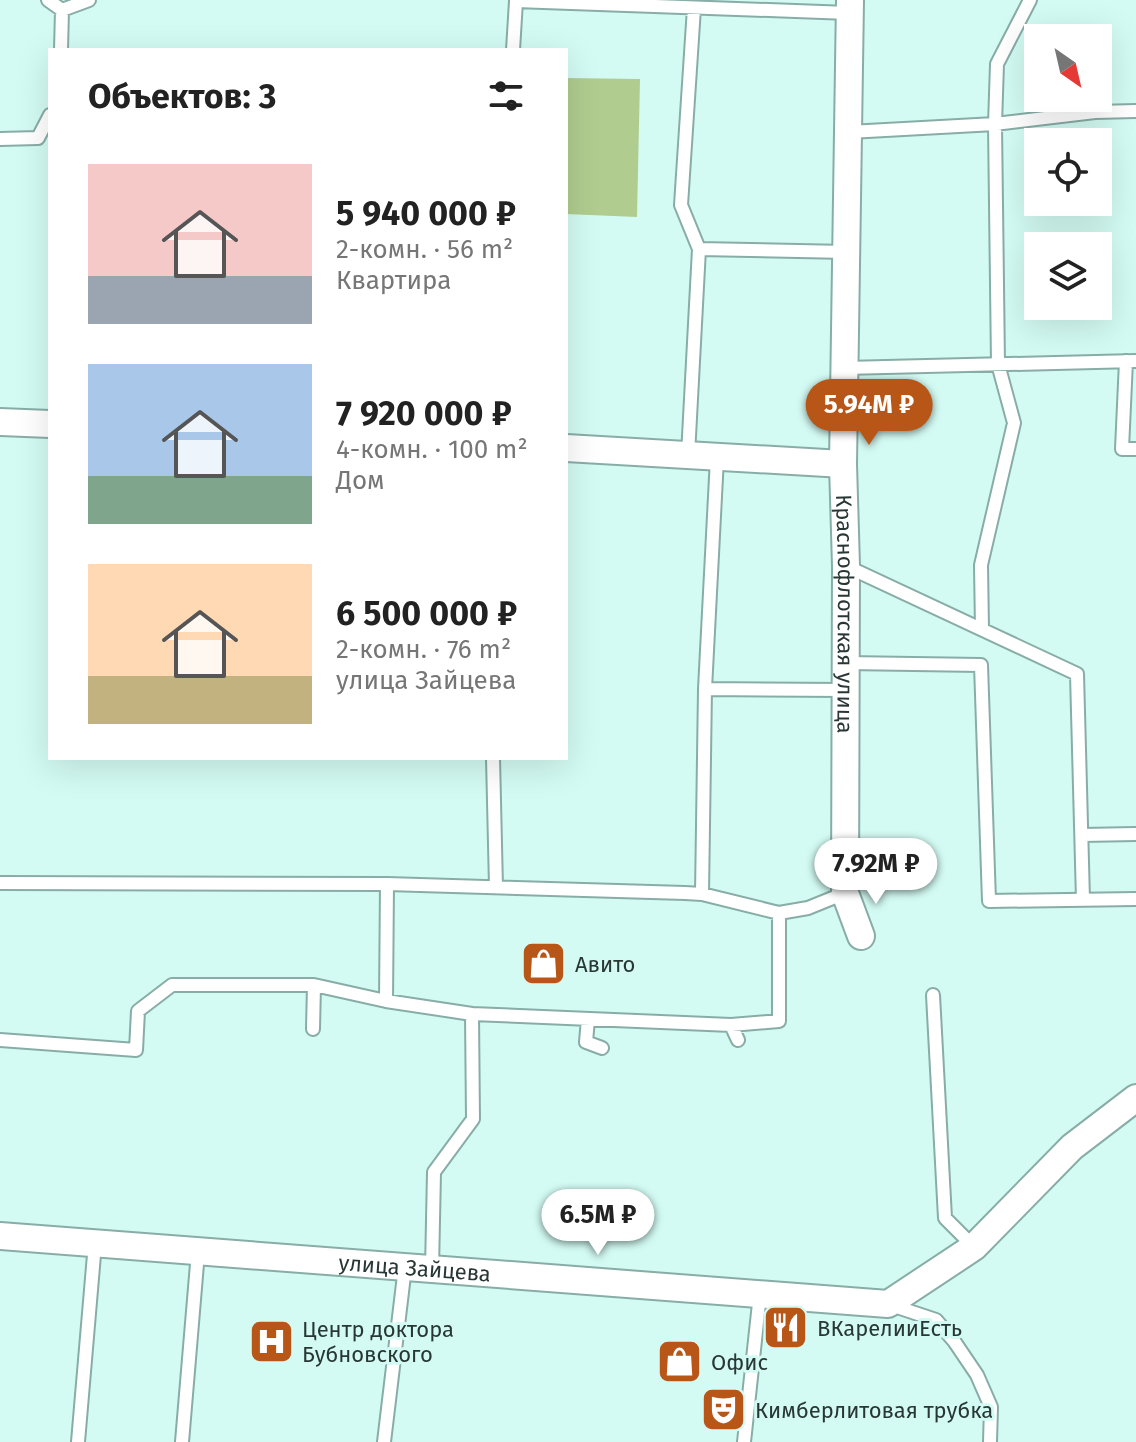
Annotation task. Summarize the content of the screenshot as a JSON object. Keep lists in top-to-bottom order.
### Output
{
  "streets": {
    "street": ["Краснофлотская улица", "улица Зайцева"]
  },
  "places": {
    "shop": ["Авито", "Офис"],
    "restaurant": ["ВКарелииЕсть"],
    "hospital": ["Центр доктора Бубновского"],
    "theatre": ["Кимберлитовая трубка"]
  },
  "north": "bottom right",
  "page": {
    "heading": "Объектов: 3",
    "list": [
      {
        "name": "5 940 000 ₽",
        "note": "2-комн. · 56 m² · Квартира"
      },
      {
        "name": "7 920 000 ₽",
        "note": "4-комн. · 100 m² · Дом"
      },
      {
        "name": "6 500 000 ₽",
        "note": "2-комн. · 76 m² · улица Зайцева"
      }
    ],
    "price": ["5.94M ₽", "7.92M ₽", "6.5M ₽"]
  }
}
